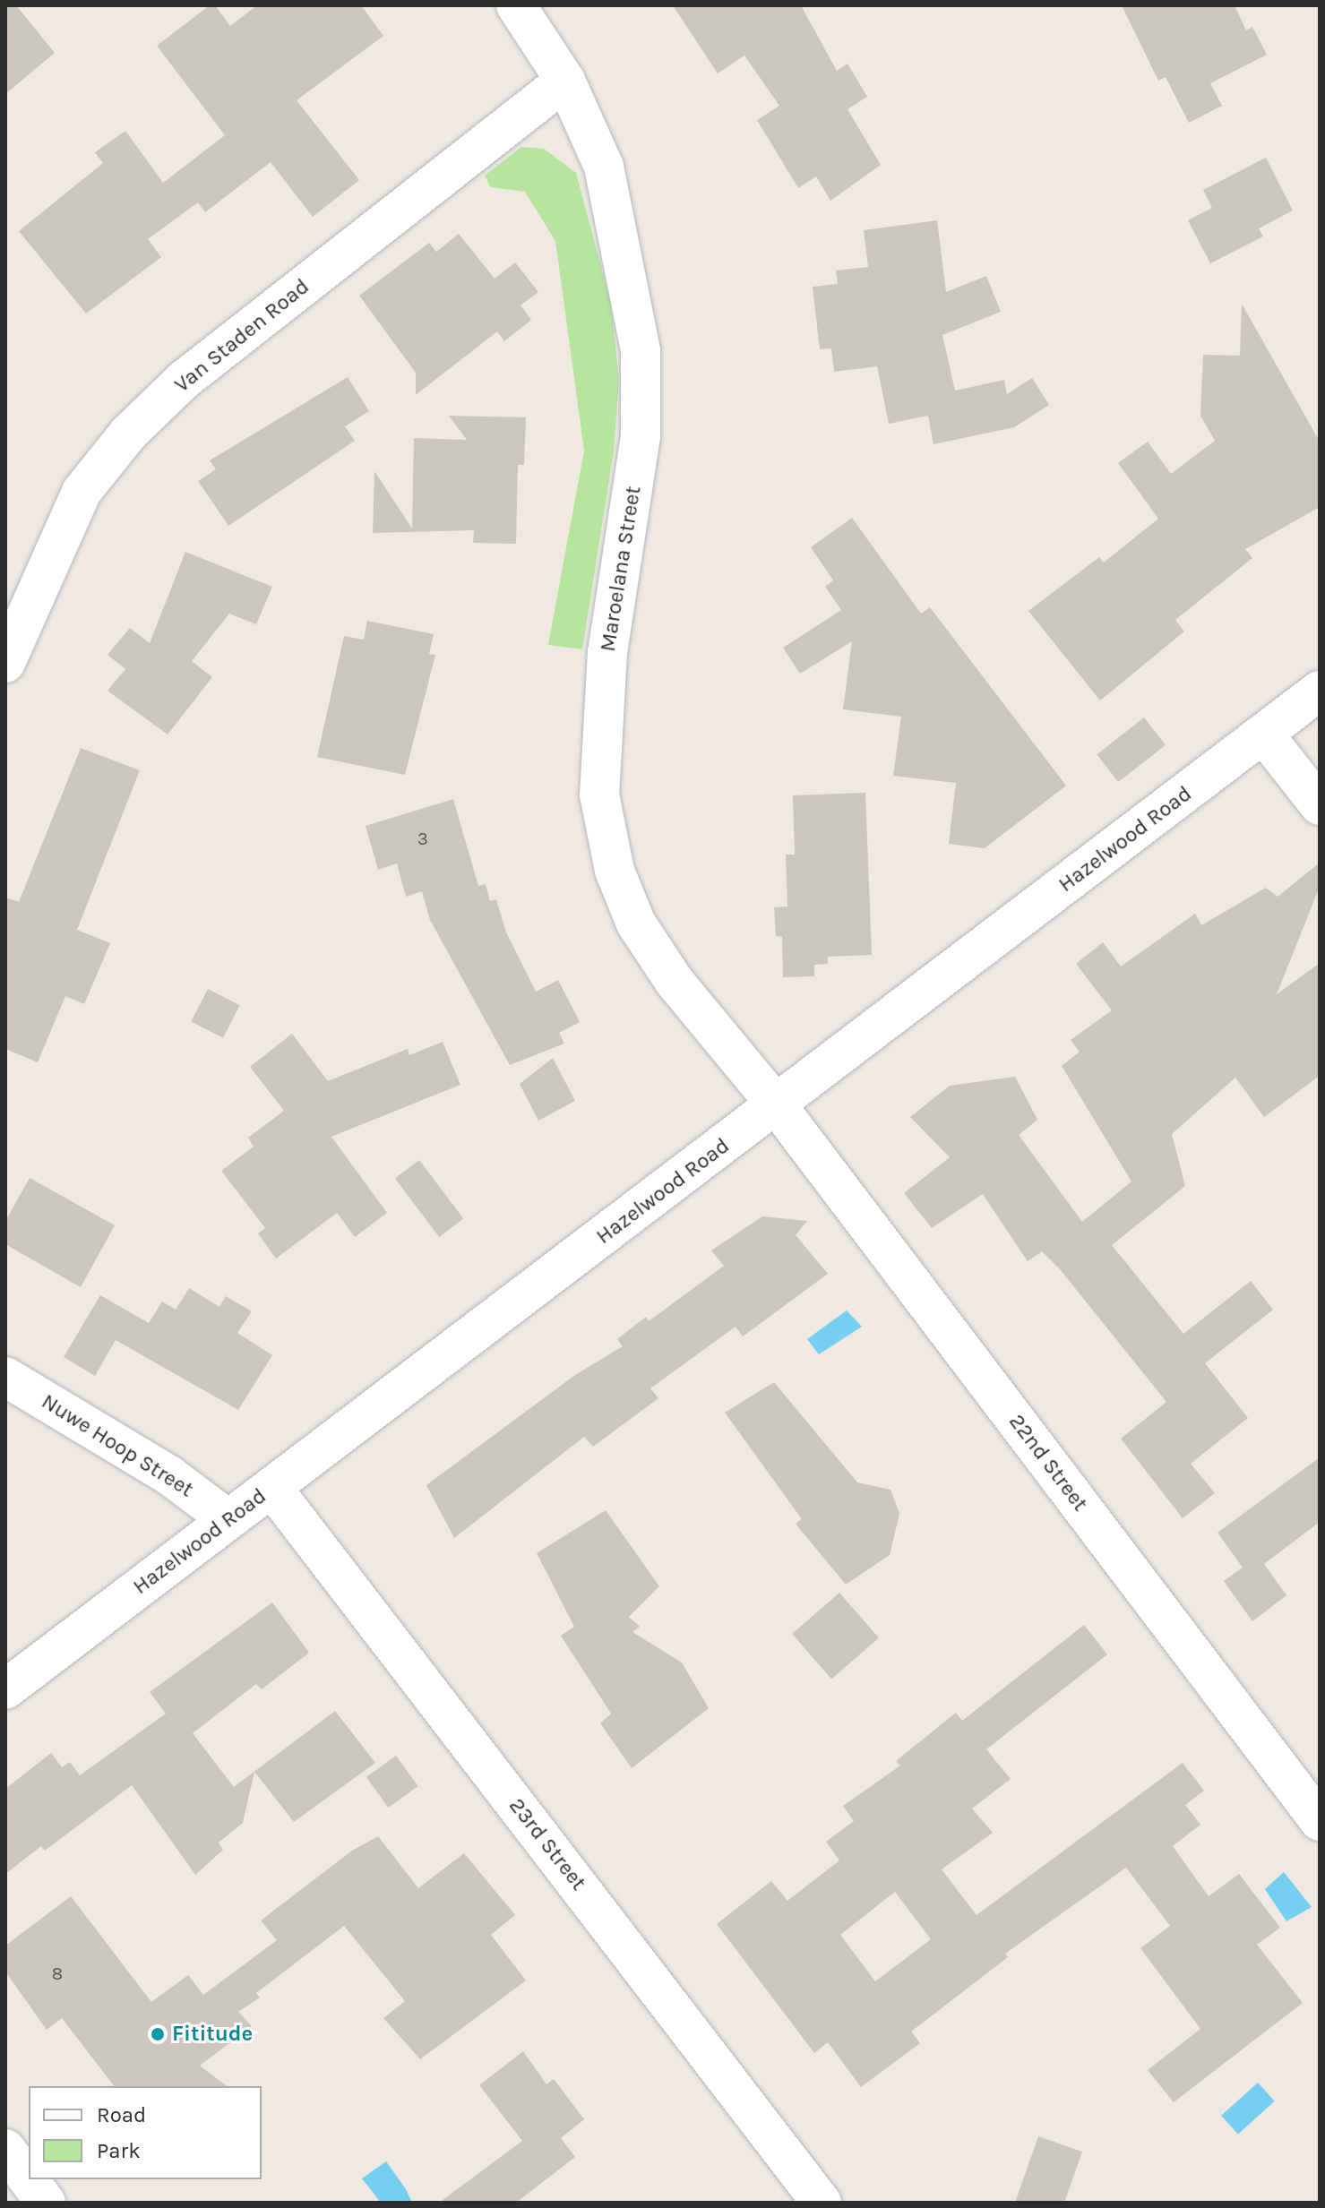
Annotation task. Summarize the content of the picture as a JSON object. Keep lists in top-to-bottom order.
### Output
{
  "streets": {
    "street": [
      "Van Staden Road",
      "Maroelana Street",
      "Hazelwood Road",
      "Nuwe Hoop Street",
      "22nd Street",
      "23rd Street"
    ]
  },
  "crossings": [
    ["Van Staden Road", "Maroelana Street"],
    ["Maroelana Street", "Hazelwood Road"],
    ["Maroelana Street", "22nd Street"],
    ["Hazelwood Road", "Nuwe Hoop Street"],
    ["Hazelwood Road", "22nd Street"],
    ["Hazelwood Road", "23rd Street"]
  ],
  "places": ["Fititude"],
  "house_numbers": ["3", "8"],
  "legend": ["Road", "Park"]
}
